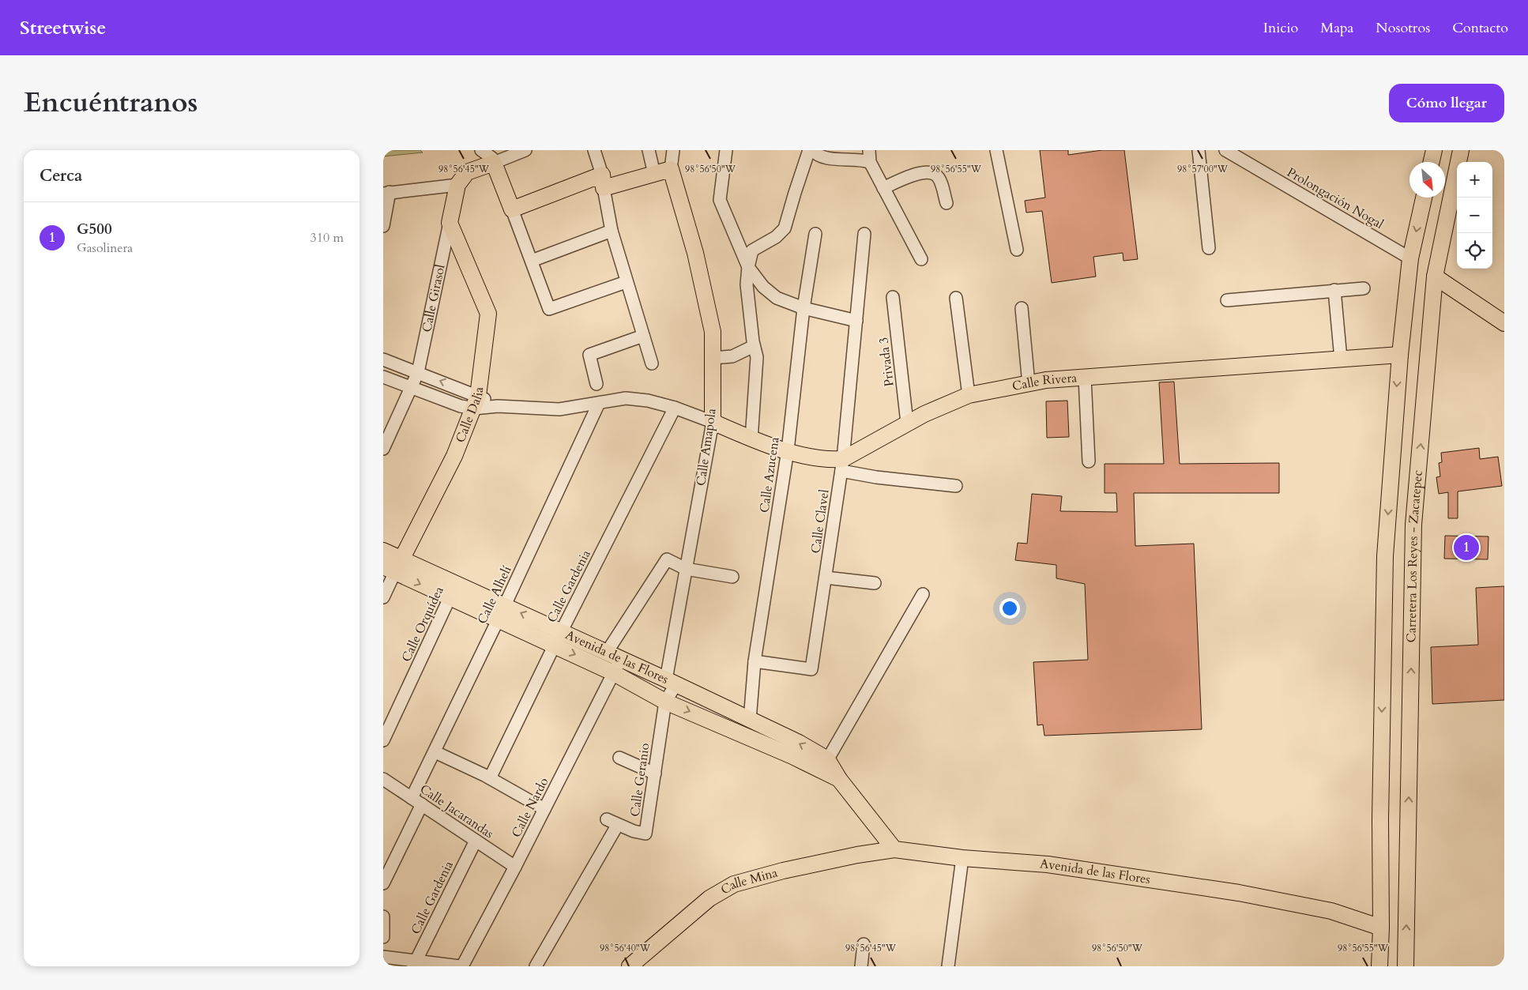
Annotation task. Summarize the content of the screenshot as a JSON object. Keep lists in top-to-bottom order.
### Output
{
  "streets": {
    "main road": [
      "Calle Girasol",
      "Calle Rivera",
      "Calle Dalia",
      "Calle Amapola",
      "Carretera Los Reyes - Zacatepec",
      "Avenida de las Flores",
      "Calle Mina"
    ],
    "street": [
      "Prolongación Nogal",
      "Privada 3",
      "Calle Azucena",
      "Calle Clavel",
      "Calle Gardenia",
      "Calle Alhelí",
      "Calle Orquídea",
      "Calle Geranio",
      "Calle Nardo",
      "Calle Jacarandas"
    ]
  },
  "crossings": [
    ["Calle Girasol", "Calle Dalia"],
    ["Privada 3", "Calle Rivera"],
    ["Calle Rivera", "Calle Clavel"],
    ["Calle Dalia", "Avenida de las Flores"],
    ["Calle Amapola", "Avenida de las Flores"],
    ["Calle Azucena", "Calle Clavel"],
    ["Calle Azucena", "Avenida de las Flores"],
    ["Calle Gardenia", "Avenida de las Flores"],
    ["Calle Gardenia", "Calle Jacarandas"],
    ["Calle Alhelí", "Avenida de las Flores"],
    ["Calle Alhelí", "Calle Jacarandas"],
    ["Calle Orquídea", "Avenida de las Flores"],
    ["Avenida de las Flores", "Calle Geranio"],
    ["Avenida de las Flores", "Calle Nardo"],
    ["Avenida de las Flores", "Calle Mina"],
    ["Calle Nardo", "Calle Jacarandas"]
  ],
  "north": "bottom right",
  "page": {
    "header": "Streetwise",
    "nav": [
      "Inicio",
      "Mapa",
      "Nosotros",
      "Contacto"
    ],
    "title": "Encuéntranos",
    "buttons": "Cómo llegar",
    "heading": "Cerca",
    "map_buttons": ["+", "−"],
    "list": [
      {
        "mark": "1",
        "name": "G500",
        "note": "Gasolinera",
        "value": "310 m"
      }
    ],
    "pins": "1"
  },
  "coordinates": [
    "98°56'45\"W",
    "98°56'50\"W",
    "98°56'55\"W",
    "98°57'00\"W",
    "98°56'40\"W"
  ]
}
